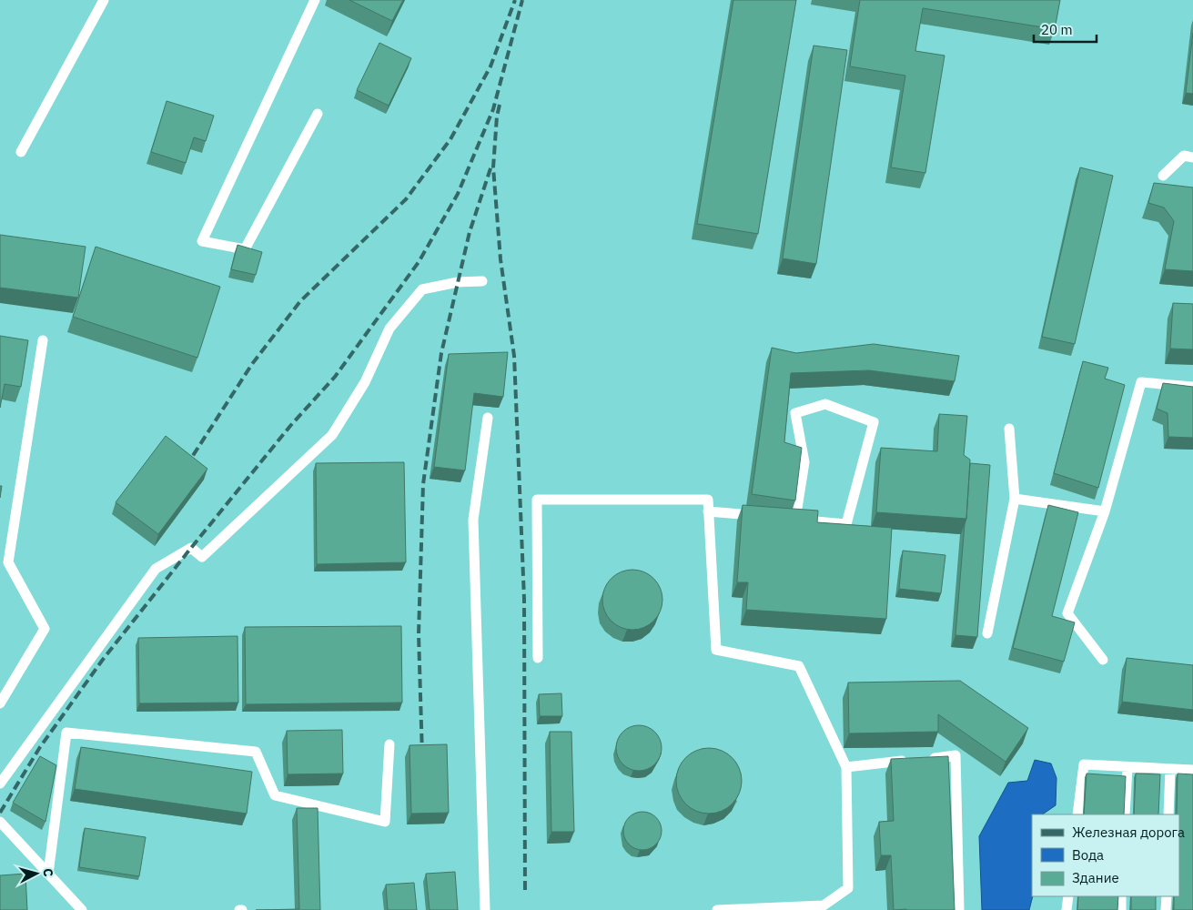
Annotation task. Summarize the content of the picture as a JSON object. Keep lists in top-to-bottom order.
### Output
{
  "legend": ["Железная дорога", "Вода", "Здание"],
  "scale_bar": "20 m",
  "north": "right"
}
